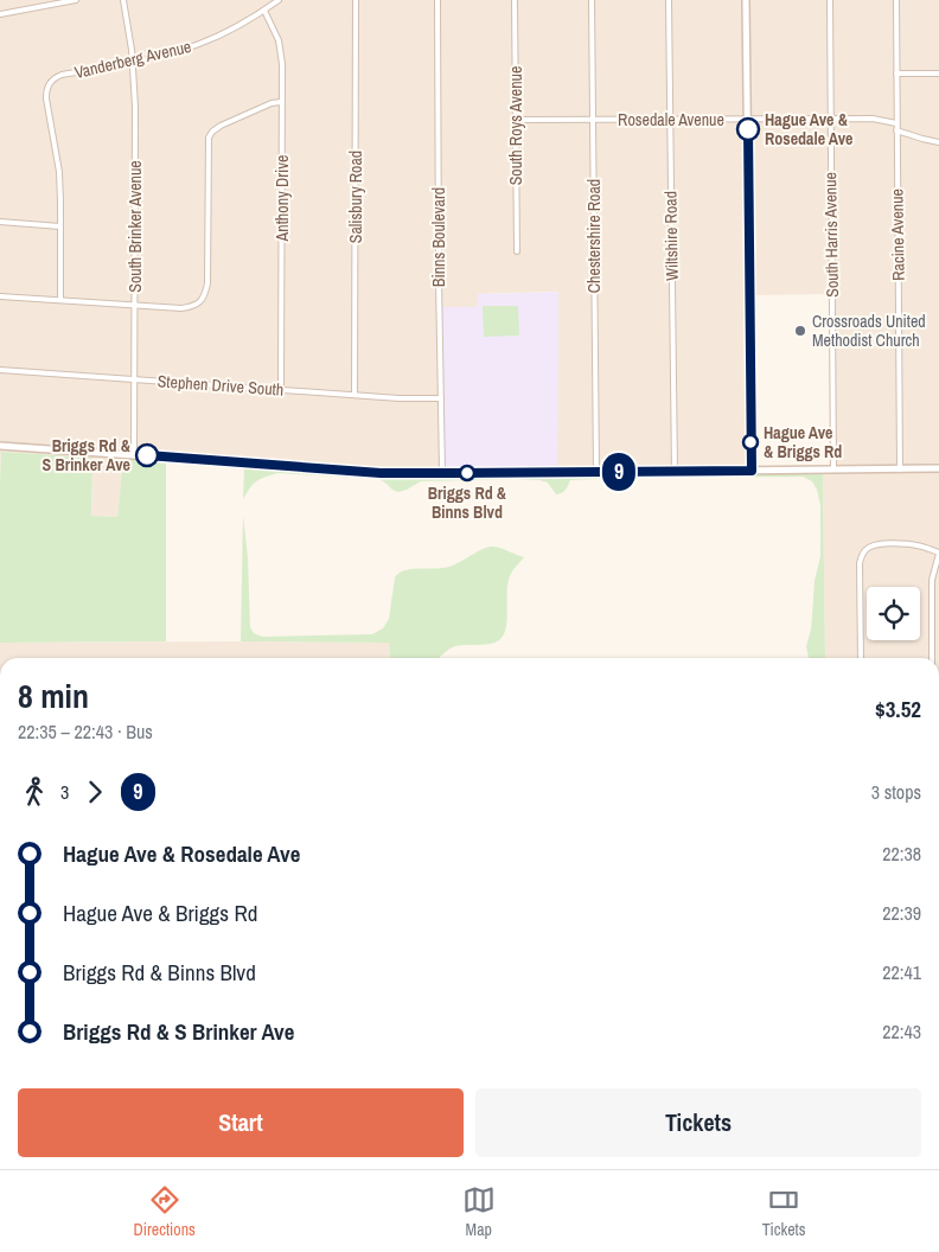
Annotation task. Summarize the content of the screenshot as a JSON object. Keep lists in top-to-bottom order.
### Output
{
  "streets": {
    "street": [
      "Vanderberg Avenue",
      "Rosedale Avenue",
      "South Roys Avenue",
      "Salisbury Road",
      "Anthony Drive",
      "South Brinker Avenue",
      "South Harris Avenue",
      "Racine Avenue",
      "Chestershire Road",
      "Wiltshire Road",
      "Binns Boulevard",
      "Stephen Drive South"
    ]
  },
  "crossings": [
    ["Vanderberg Avenue", "Anthony Drive"],
    ["Vanderberg Avenue", "South Brinker Avenue"],
    ["Rosedale Avenue", "South Roys Avenue"],
    ["Rosedale Avenue", "South Harris Avenue"],
    ["Rosedale Avenue", "Racine Avenue"],
    ["Rosedale Avenue", "Chestershire Road"],
    ["Rosedale Avenue", "Wiltshire Road"],
    ["Salisbury Road", "Stephen Drive South"],
    ["Anthony Drive", "Stephen Drive South"],
    ["South Brinker Avenue", "Stephen Drive South"],
    ["Binns Boulevard", "Stephen Drive South"]
  ],
  "places": [
    "Hague Ave & Rosedale Ave",
    "Crossroads United Methodist Church",
    "Hague Ave & Briggs Rd",
    "Briggs Rd & S Brinker Ave",
    "Briggs Rd & Binns Blvd"
  ],
  "lines": ["bus line 9"],
  "page": {
    "on_map": "9",
    "heading": ["8 min", "22:35 – 22:43 · Bus", "$3.52"],
    "legs": ["3", "9", "3 stops"],
    "list": [
      {
        "name": "Hague Ave & Rosedale Ave",
        "value": "22:38"
      },
      {
        "name": "Hague Ave & Briggs Rd",
        "value": "22:39"
      },
      {
        "name": "Briggs Rd & Binns Blvd",
        "value": "22:41"
      },
      {
        "name": "Briggs Rd & S Brinker Ave",
        "value": "22:43"
      }
    ],
    "buttons": ["Start", "Tickets"],
    "tabs": ["Directions", "Map", "Tickets"]
  }
}
